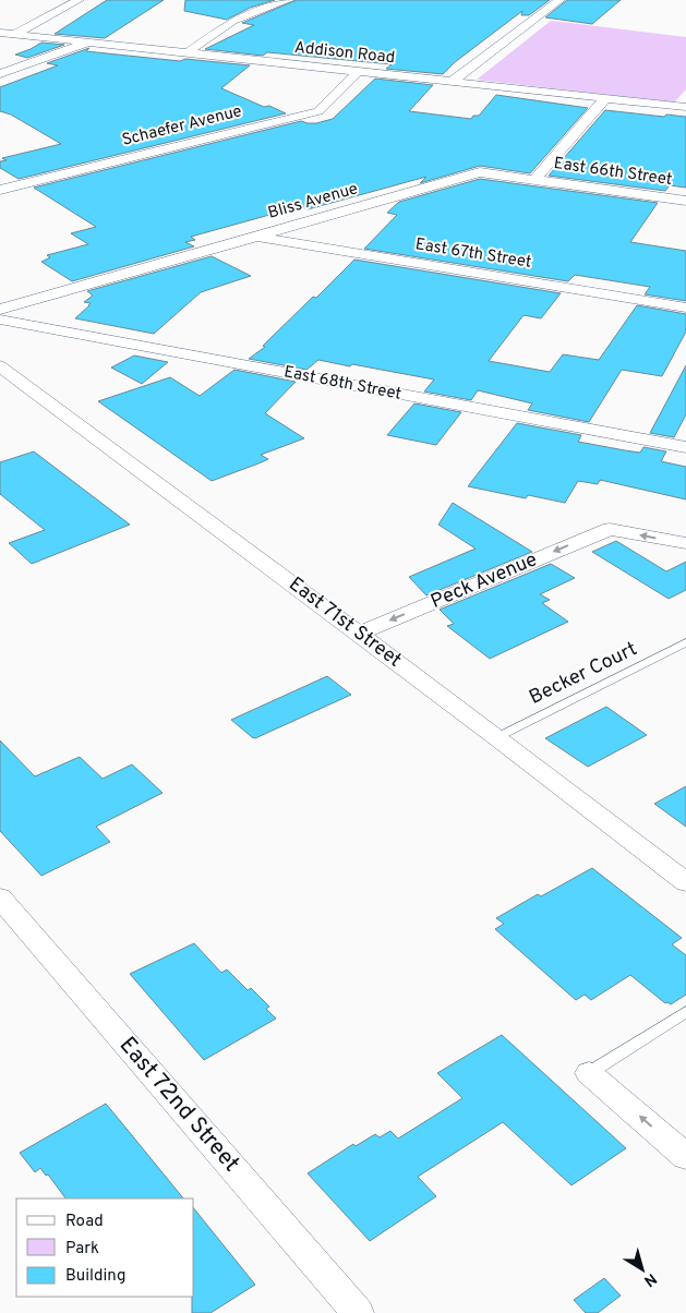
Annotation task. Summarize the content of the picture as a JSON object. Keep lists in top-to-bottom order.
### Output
{
  "streets": {
    "street": [
      "Addison Road",
      "Schaefer Avenue",
      "East 66th Street",
      "Bliss Avenue",
      "East 67th Street",
      "East 68th Street",
      "Peck Avenue",
      "East 71st Street",
      "East 72nd Street"
    ],
    "lane": ["Becker Court"]
  },
  "crossings": [
    ["Addison Road", "Schaefer Avenue"],
    ["East 66th Street", "Bliss Avenue"],
    ["Bliss Avenue", "East 67th Street"],
    ["Peck Avenue", "East 71st Street"],
    ["East 71st Street", "Becker Court"]
  ],
  "one_way": ["Peck Avenue"],
  "legend": ["Road", "Park", "Building"],
  "north": "bottom right"
}
